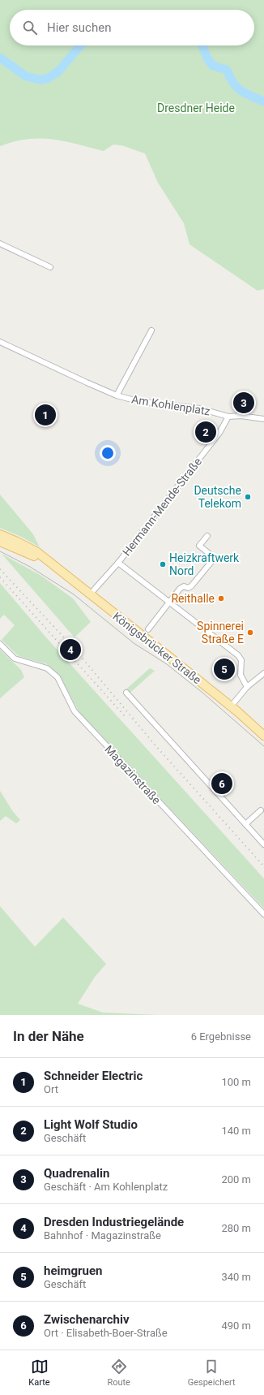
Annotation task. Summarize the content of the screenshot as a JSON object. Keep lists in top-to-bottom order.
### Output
{
  "streets": {
    "main road": ["Königsbrücker Straße"],
    "street": ["Am Kohlenplatz", "Hermann-Mende-Straße", "Magazinstraße"]
  },
  "crossings": [
    ["Am Kohlenplatz", "Hermann-Mende-Straße"],
    ["Hermann-Mende-Straße", "Königsbrücker Straße"]
  ],
  "parks": ["Dresdner Heide"],
  "places": [
    "Deutsche Telekom",
    "Heizkraftwerk Nord",
    "Reithalle",
    "Spinnerei Straße E"
  ],
  "page": {
    "search": "Hier suchen",
    "pins": [
      "3",
      "1",
      "2",
      "4",
      "5",
      "6"
    ],
    "heading": ["In der Nähe", "6 Ergebnisse"],
    "list": [
      {
        "mark": "1",
        "name": "Schneider Electric",
        "note": "Ort",
        "value": "100 m"
      },
      {
        "mark": "2",
        "name": "Light Wolf Studio",
        "note": "Geschäft",
        "value": "140 m"
      },
      {
        "mark": "3",
        "name": "Quadrenalin",
        "note": "Geschäft · Am Kohlenplatz",
        "value": "200 m"
      },
      {
        "mark": "4",
        "name": "Dresden Industriegelände",
        "note": "Bahnhof · Magazinstraße",
        "value": "280 m"
      },
      {
        "mark": "5",
        "name": "heimgruen",
        "note": "Geschäft",
        "value": "340 m"
      },
      {
        "mark": "6",
        "name": "Zwischenarchiv",
        "note": "Ort · Elisabeth-Boer-Straße",
        "value": "490 m"
      }
    ],
    "nav": ["Karte", "Route", "Gespeichert"]
  }
}
